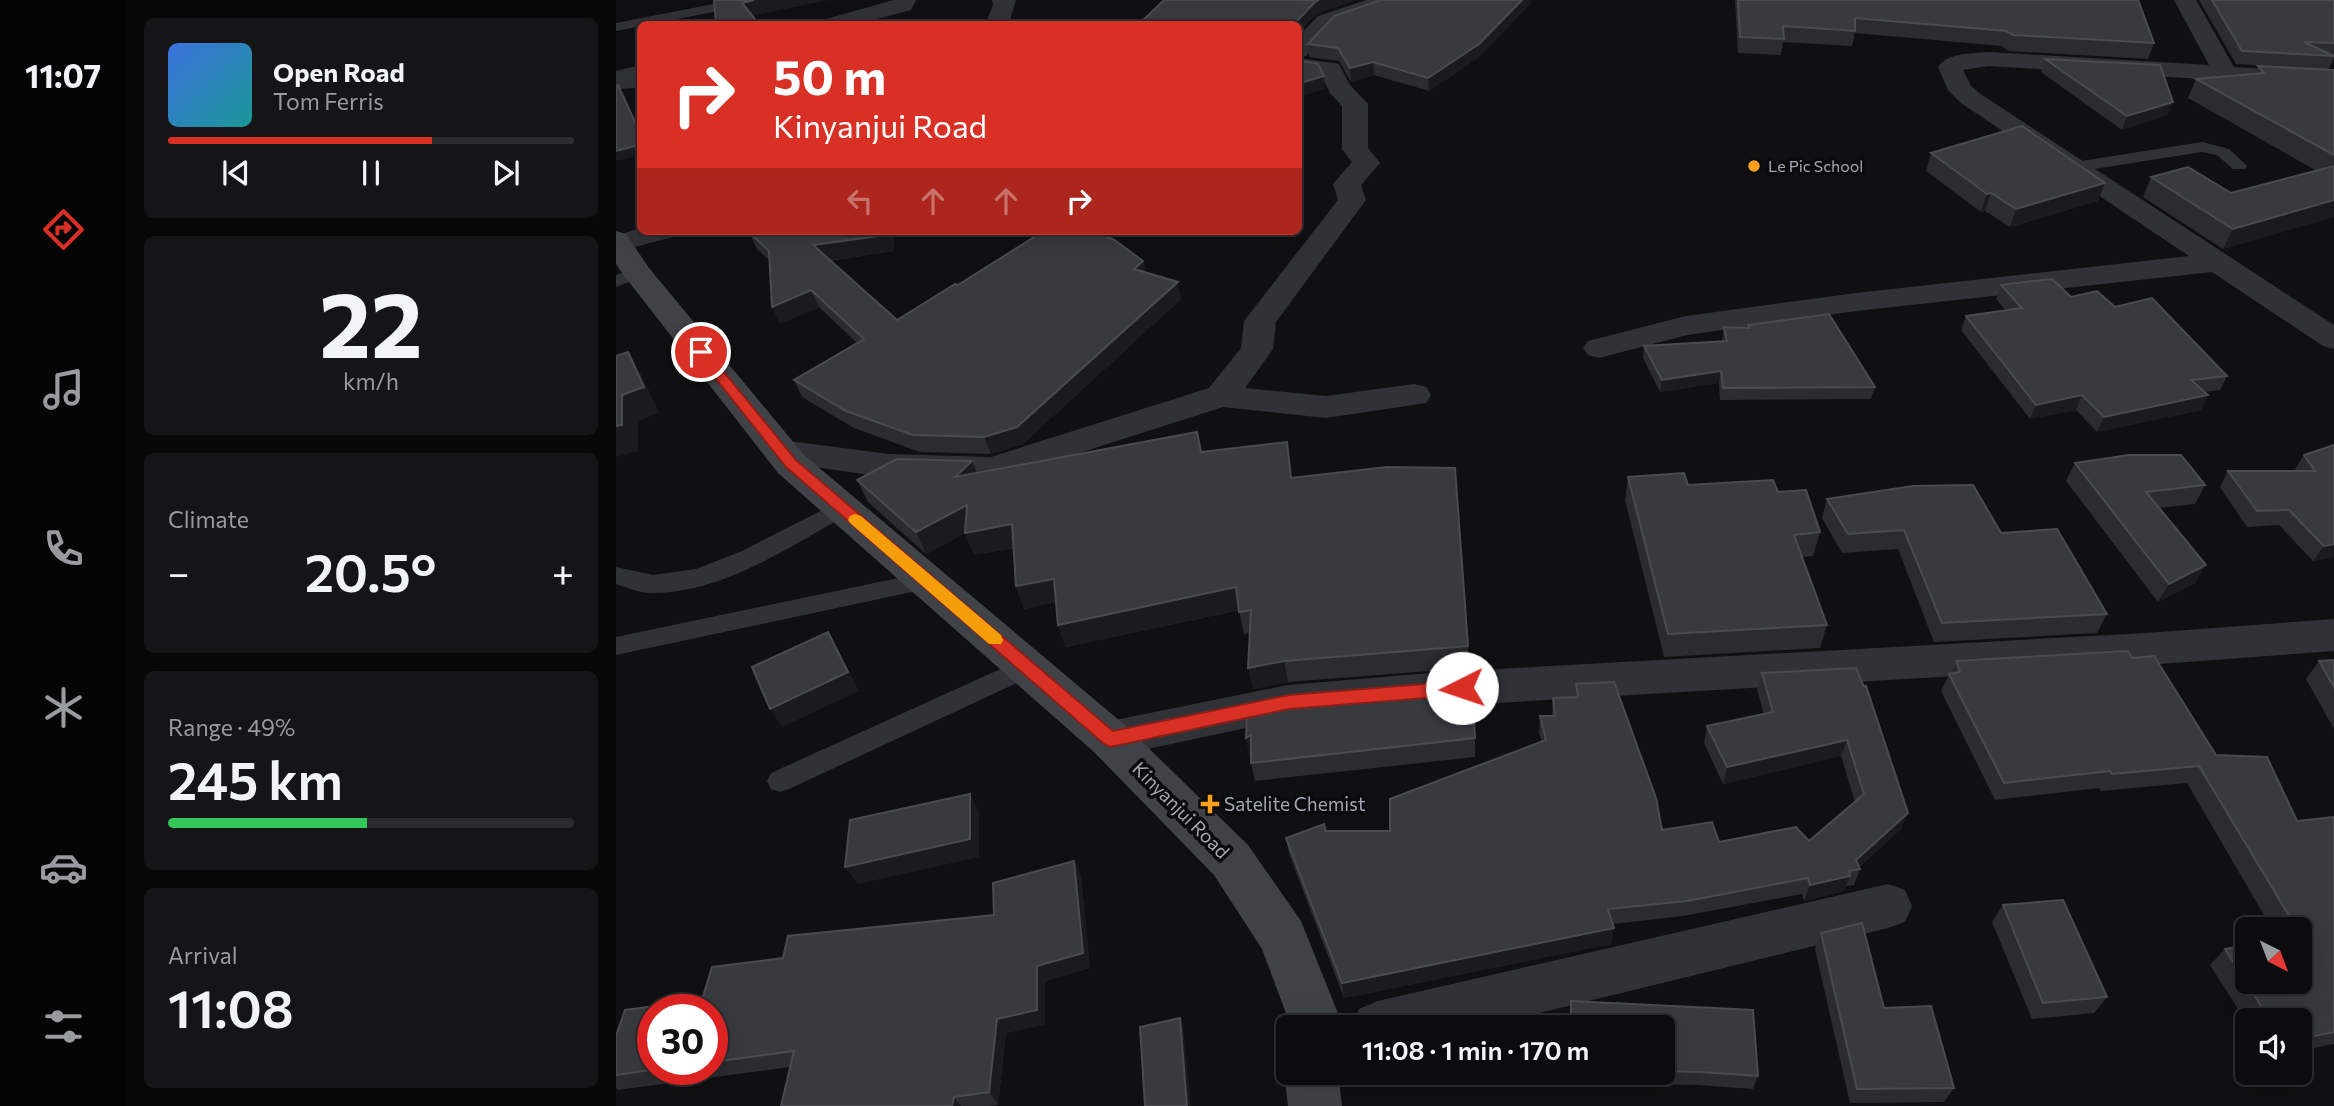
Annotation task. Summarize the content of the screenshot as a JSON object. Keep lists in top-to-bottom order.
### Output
{
  "streets": {
    "main road": ["Kinyanjui Road"]
  },
  "places": {
    "other": ["Le Pic School"],
    "health": ["Satelite Chemist"]
  },
  "north": "bottom right",
  "page": {
    "tabs": "11:07",
    "turn": ["50 m", "Kinyanjui Road"],
    "song": ["Open Road", "Tom Ferris"],
    "tile": [
      ["22", "km/h"],
      "Climate",
      ["Range · 49%", "245 km"],
      ["Arrival", "11:08"]
    ],
    "heat": ["−", "20.5°", "+"],
    "limit": "30",
    "trip": "11:08 · 1 min · 170 m"
  }
}
